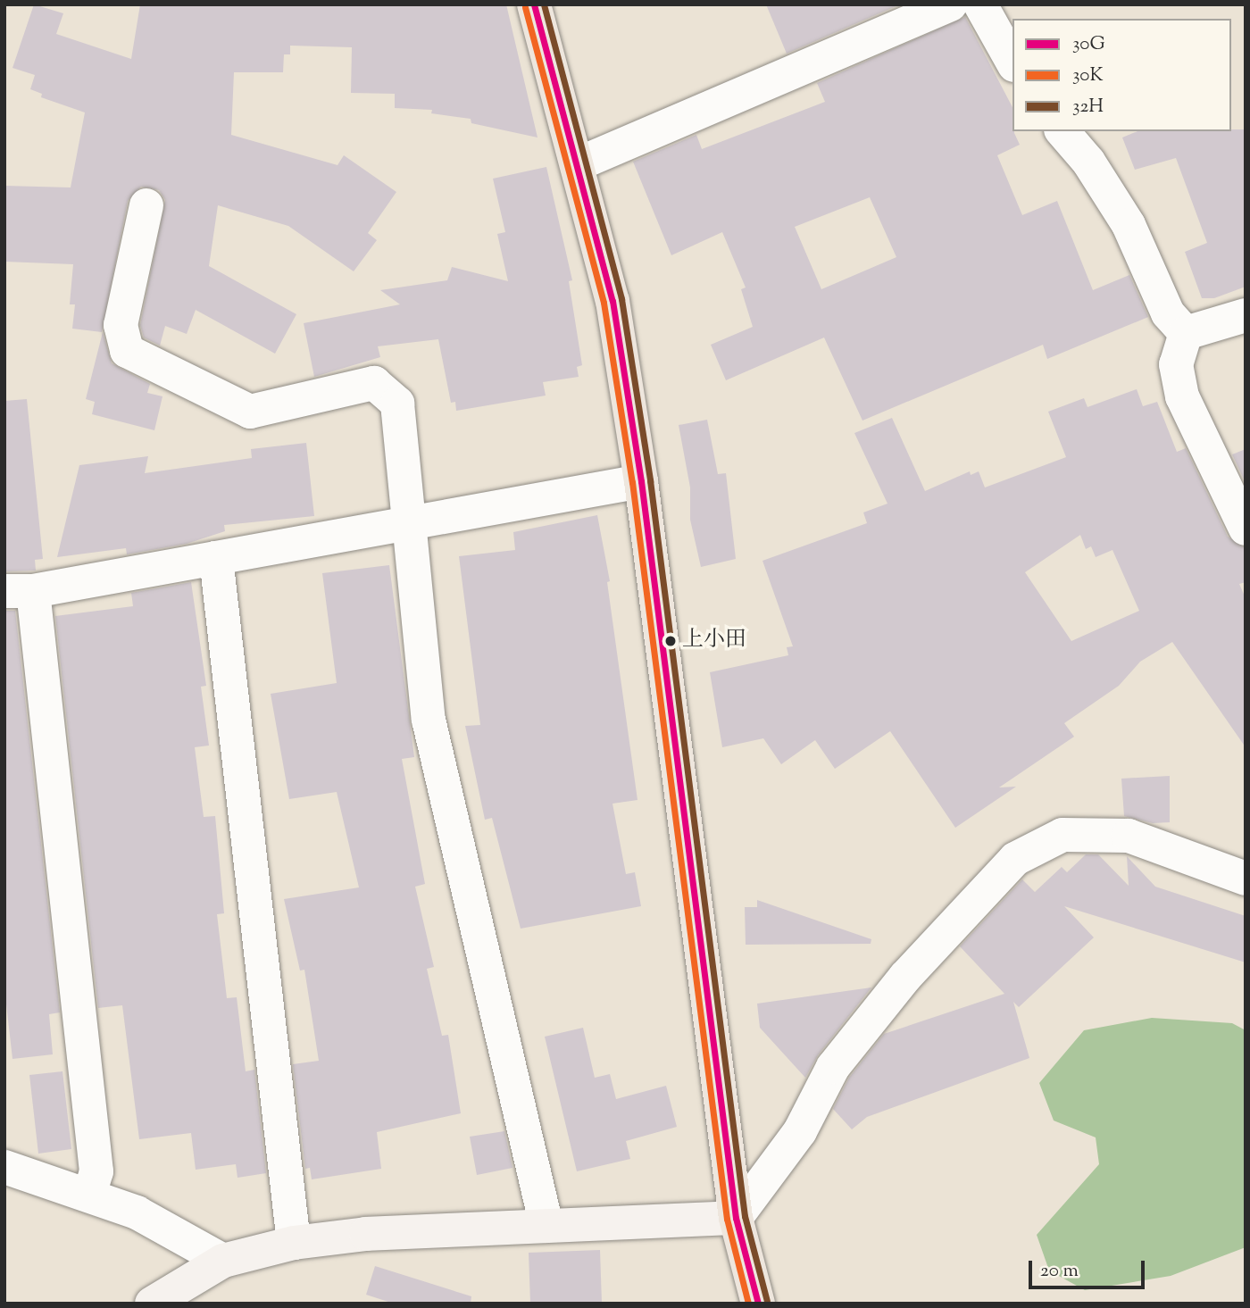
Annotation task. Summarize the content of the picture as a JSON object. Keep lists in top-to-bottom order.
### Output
{
  "places": ["上小田"],
  "lines": ["transit line 30G", "transit line 32H", "transit line 30K"],
  "legend": ["30G", "30K", "32H"],
  "scale_bar": "20 m"
}
